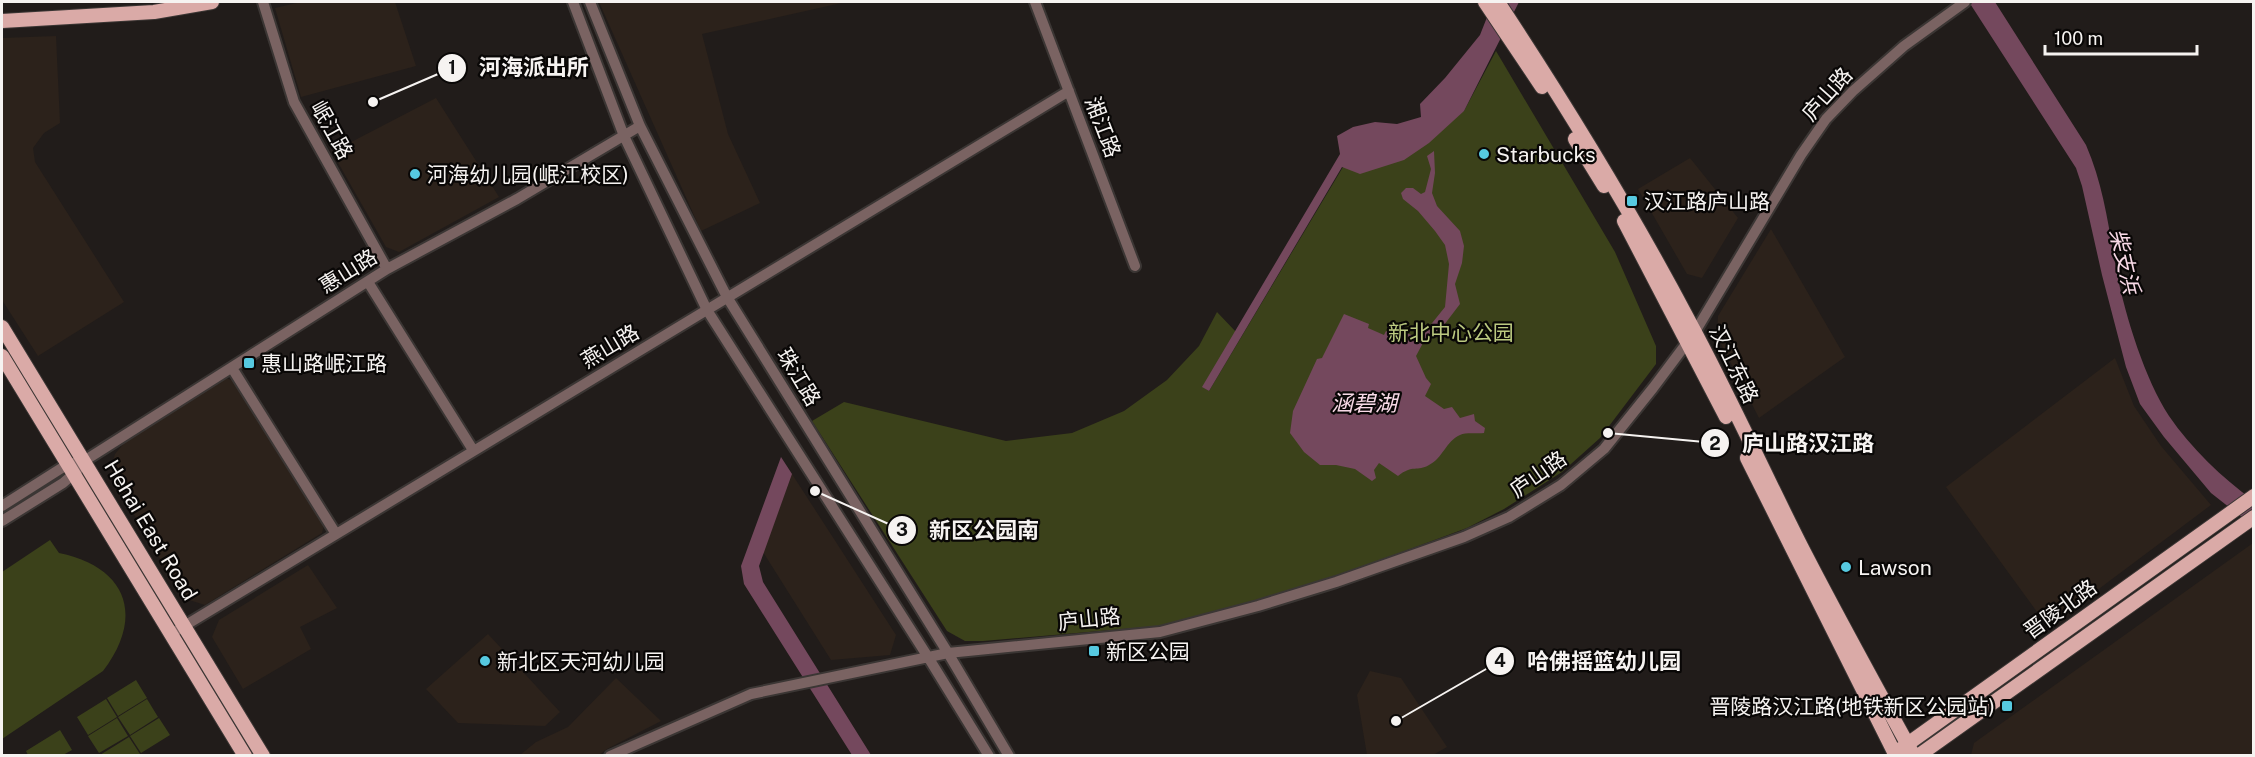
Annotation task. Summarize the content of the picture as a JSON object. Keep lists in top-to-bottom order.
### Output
{
  "streets": {
    "main road": ["汉江东路", "Hehai East Road", "晋陵北路"],
    "street": [
      "庐山路",
      "湘江路",
      "岷江路",
      "惠山路",
      "燕山路",
      "珠江路"
    ]
  },
  "crossings": [
    ["庐山路", "汉江东路"],
    ["庐山路", "珠江路"],
    ["湘江路", "燕山路"],
    ["岷江路", "惠山路"],
    ["惠山路", "珠江路"],
    ["惠山路", "Hehai East Road"],
    ["燕山路", "珠江路"],
    ["燕山路", "Hehai East Road"],
    ["汉江东路", "晋陵北路"]
  ],
  "water": ["柴支浜", "涵碧湖"],
  "parks": ["新北中心公园"],
  "places": {
    "other": [
      "河海派出所",
      "Starbucks",
      "河海幼儿园(岷江校区)",
      "庐山路汉江路",
      "新区公园南",
      "Lawson",
      "新北区天河幼儿园",
      "哈佛摇篮幼儿园"
    ],
    "transit": [
      "汉江路庐山路",
      "惠山路岷江路",
      "新区公园",
      "晋陵路汉江路(地铁新区公园站)"
    ]
  },
  "scale_bar": "100 m"
}
